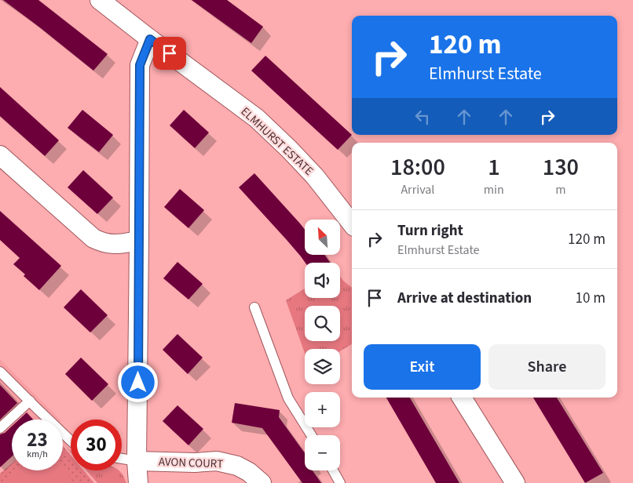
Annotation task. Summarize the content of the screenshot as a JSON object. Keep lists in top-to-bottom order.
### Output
{
  "streets": {
    "street": ["ELMHURST ESTATE", "AVON COURT"]
  },
  "north": "top left",
  "page": {
    "turn": ["120 m", "Elmhurst Estate"],
    "eta": [
      "18:00",
      "Arrival",
      "1",
      "min",
      "130",
      "m"
    ],
    "list": [
      {
        "name": "Turn right",
        "note": "Elmhurst Estate",
        "value": "120 m"
      },
      {
        "name": "Arrive at destination",
        "value": "10 m"
      }
    ],
    "map_buttons": ["+", "−"],
    "buttons": ["Exit", "Share"],
    "speed": "23 km/h",
    "limit": "30"
  }
}
